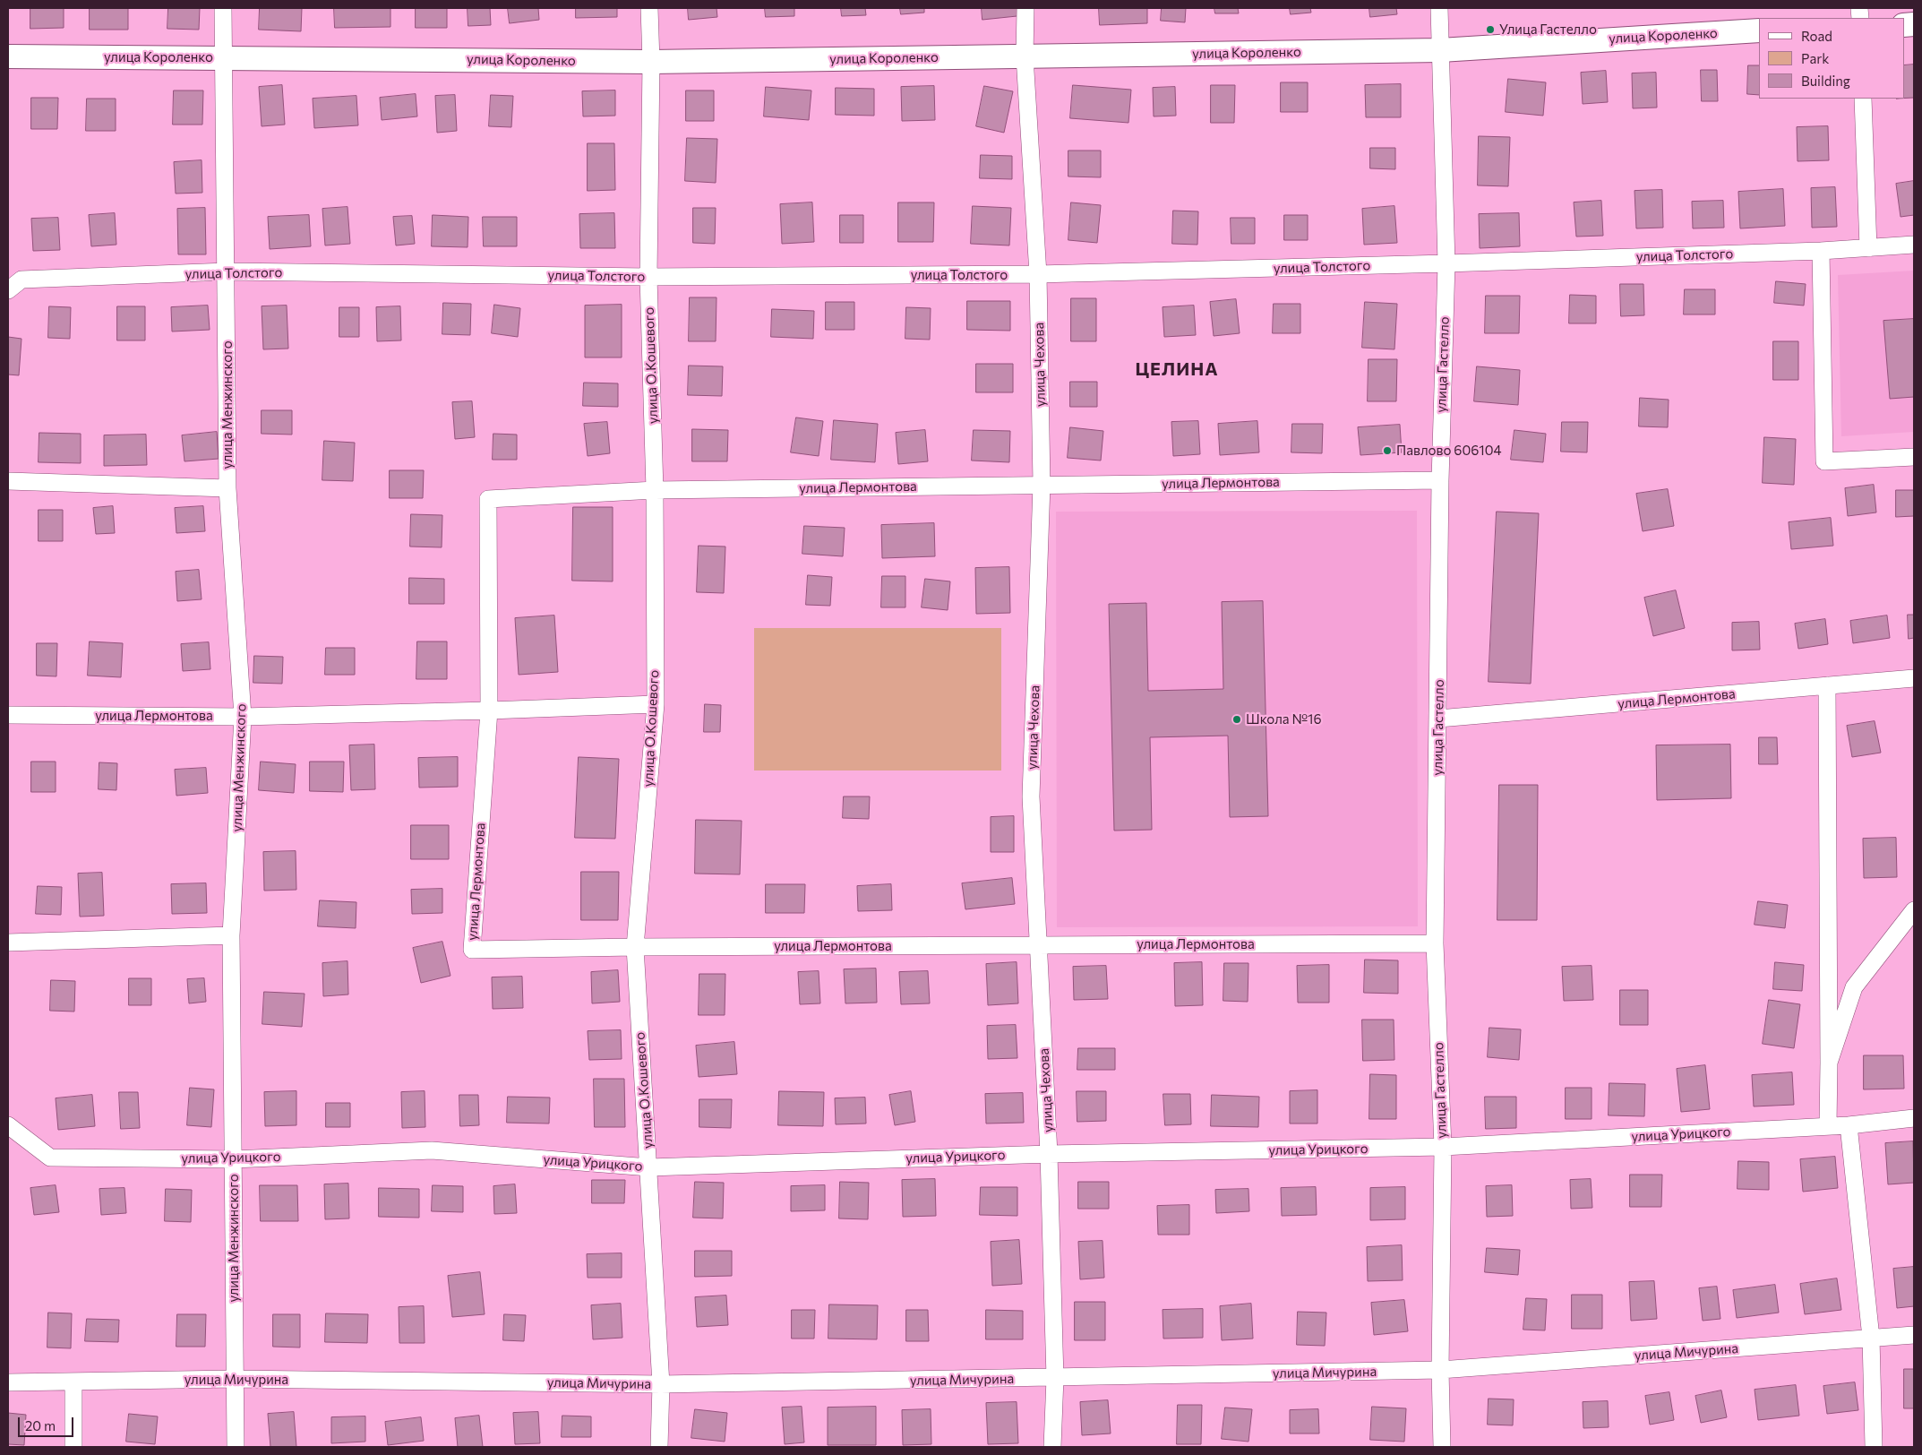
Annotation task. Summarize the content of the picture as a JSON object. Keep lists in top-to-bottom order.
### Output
{
  "streets": {
    "street": [
      "улица Короленко",
      "улица Толстого",
      "улица Чехова",
      "улица Гастелло",
      "улица О.Кошевого",
      "улица Менжинского",
      "улица Лермонтова",
      "улица Урицкого",
      "улица Мичурина"
    ]
  },
  "crossings": [
    ["улица Короленко", "улица Чехова"],
    ["улица Короленко", "улица Гастелло"],
    ["улица Короленко", "улица О.Кошевого"],
    ["улица Короленко", "улица Менжинского"],
    ["улица Толстого", "улица Чехова"],
    ["улица Толстого", "улица Гастелло"],
    ["улица Толстого", "улица О.Кошевого"],
    ["улица Толстого", "улица Менжинского"],
    ["улица Чехова", "улица Лермонтова"],
    ["улица Чехова", "улица Урицкого"],
    ["улица Чехова", "улица Мичурина"],
    ["улица Гастелло", "улица Лермонтова"],
    ["улица Гастелло", "улица Урицкого"],
    ["улица Гастелло", "улица Мичурина"],
    ["улица О.Кошевого", "улица Лермонтова"],
    ["улица О.Кошевого", "улица Урицкого"],
    ["улица О.Кошевого", "улица Мичурина"],
    ["улица Менжинского", "улица Лермонтова"],
    ["улица Менжинского", "улица Урицкого"],
    ["улица Менжинского", "улица Мичурина"]
  ],
  "districts": ["ЦЕЛИНА"],
  "places": ["Улица Гастелло", "Павлово 606104", "Школа №16"],
  "legend": ["Road", "Park", "Building"],
  "scale_bar": "20 m"
}
